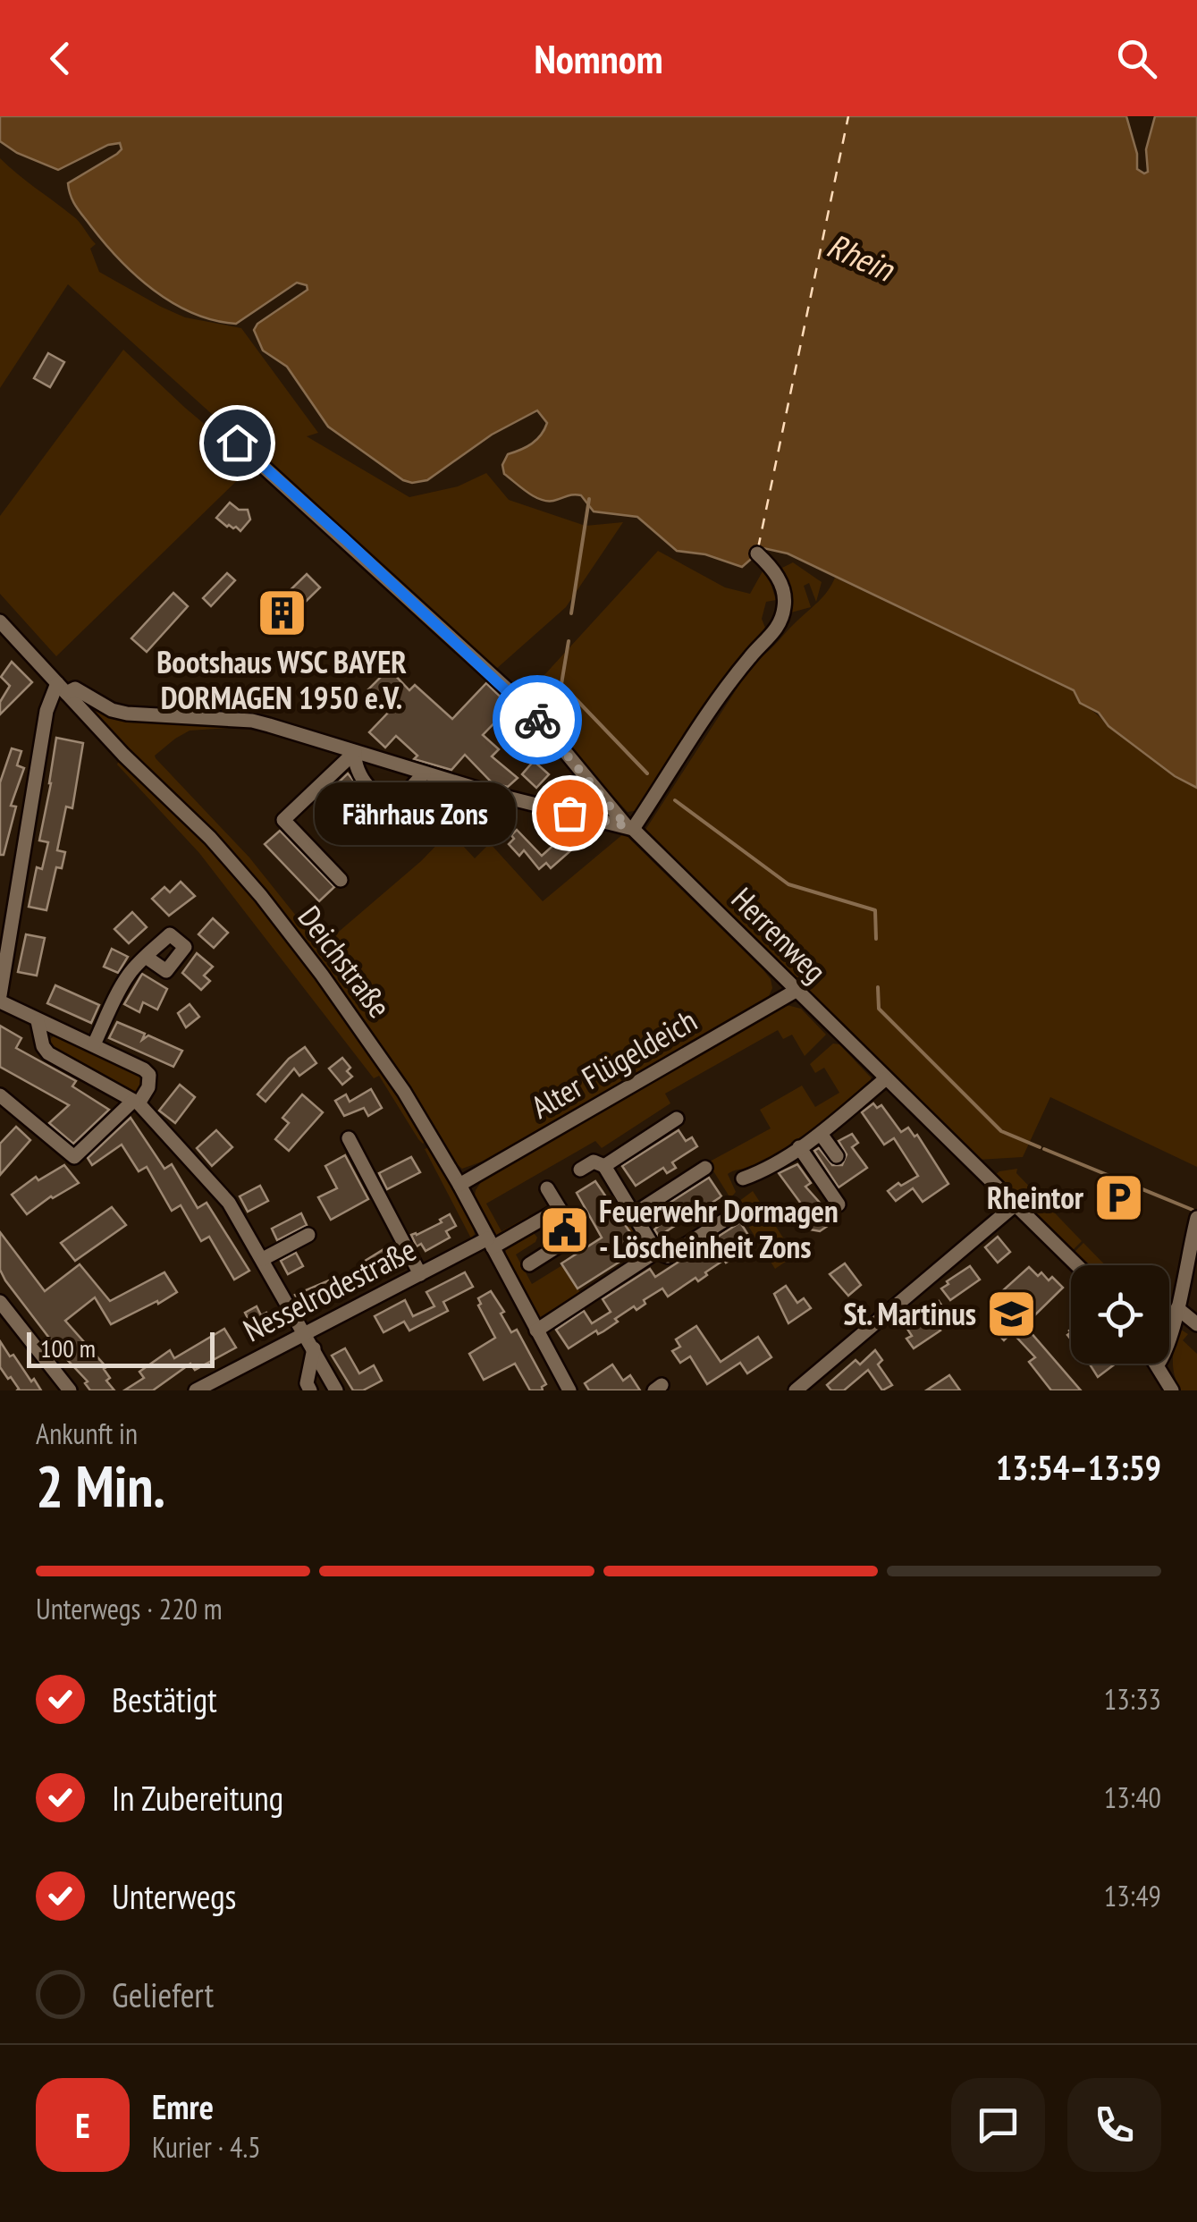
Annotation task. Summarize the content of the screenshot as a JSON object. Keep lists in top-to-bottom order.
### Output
{
  "streets": {
    "street": [
      "Herrenweg",
      "Deichstraße",
      "Alter Flügeldeich",
      "Nesselrodestraße"
    ]
  },
  "crossings": [
    ["Herrenweg", "Alter Flügeldeich"],
    ["Deichstraße", "Alter Flügeldeich"],
    ["Deichstraße", "Nesselrodestraße"]
  ],
  "water": ["Rhein"],
  "places": {
    "building": ["Bootshaus WSC BAYER DORMAGEN 1950 e.V."],
    "other": ["Fährhaus Zons"],
    "parking": ["Rheintor"],
    "public building": ["Feuerwehr Dormagen - Löscheinheit Zons"],
    "school or university": ["St. Martinus"]
  },
  "scale_bar": "100 m",
  "page": {
    "header": "Nomnom",
    "bubble": "Fährhaus Zons",
    "scale": "100 m",
    "heading": ["2 Min.", "Ankunft in", "13:54–13:59"],
    "panel": ["Emre", "Kurier · 4.5"],
    "bar": "Unterwegs · 220 m",
    "list": [
      ["Bestätigt", "13:33"],
      ["In Zubereitung", "13:40"],
      ["Unterwegs", "13:49"],
      "Geliefert"
    ],
    "round": "E"
  }
}
